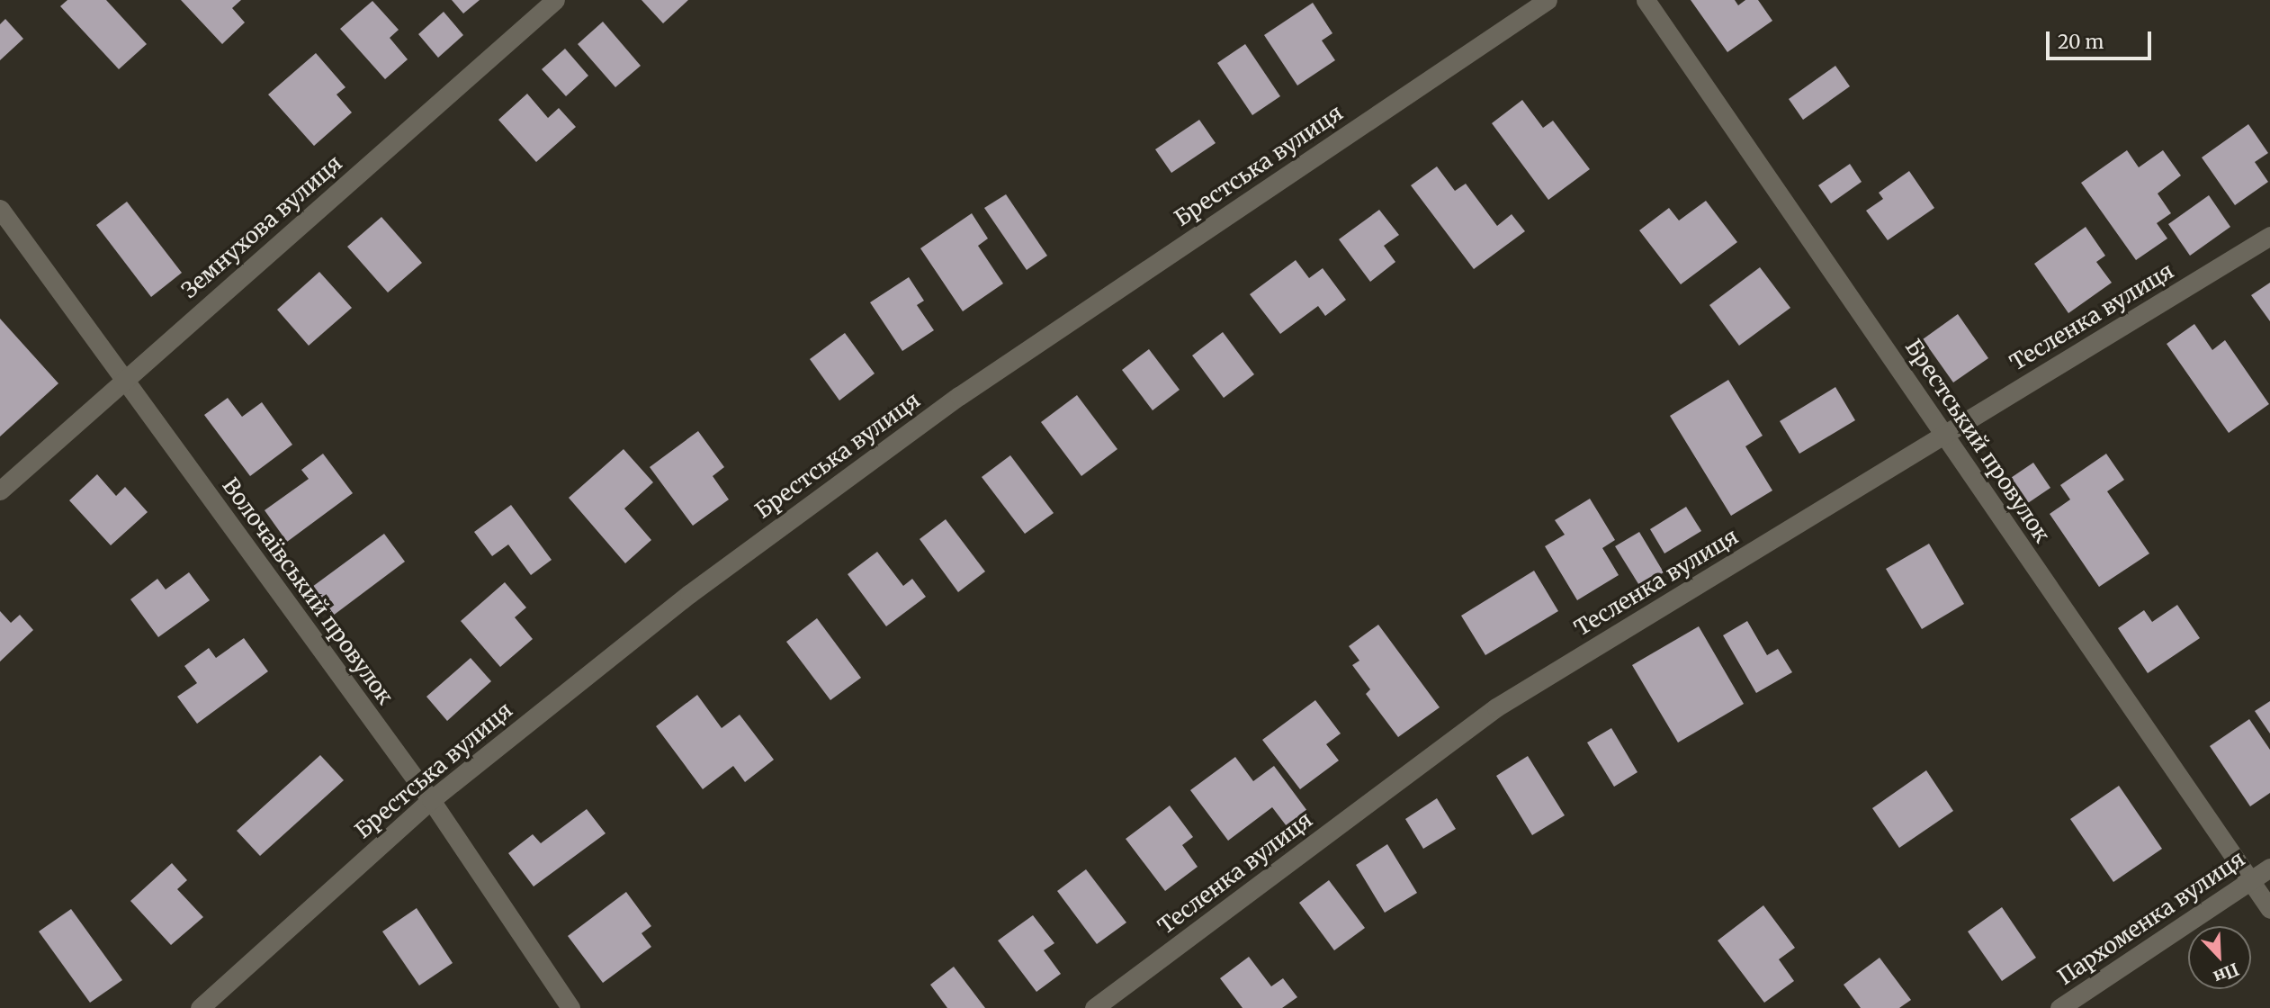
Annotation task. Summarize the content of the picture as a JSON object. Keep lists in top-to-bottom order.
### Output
{
  "streets": {
    "street": [
      "Брестська вулиця",
      "Земнухова вулиця",
      "Тесленка вулиця",
      "Брестський провулок",
      "Волочаївський провулок",
      "Пархоменка вулиця"
    ]
  },
  "crossings": [
    ["Брестська вулиця", "Волочаївський провулок"],
    ["Земнухова вулиця", "Волочаївський провулок"],
    ["Тесленка вулиця", "Брестський провулок"],
    ["Брестський провулок", "Пархоменка вулиця"]
  ],
  "scale_bar": "20 m",
  "north": "bottom right"
}
